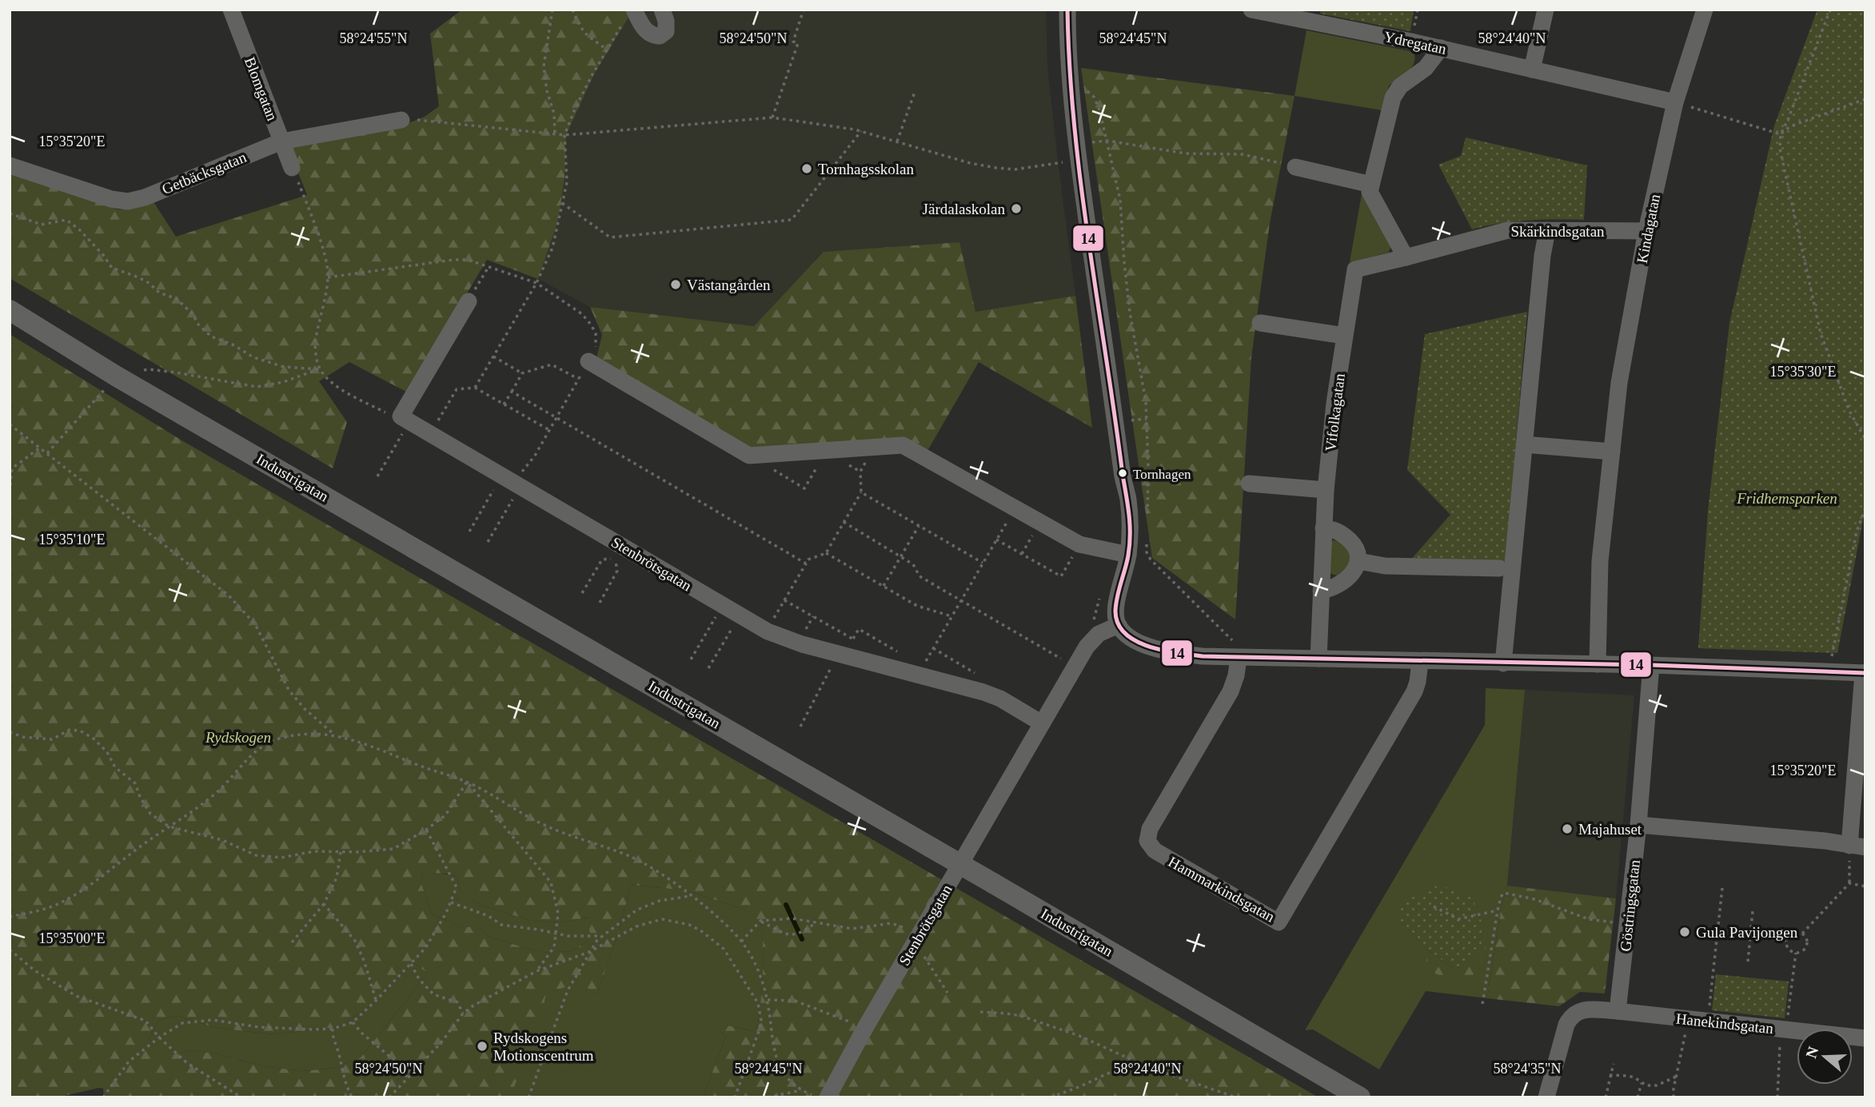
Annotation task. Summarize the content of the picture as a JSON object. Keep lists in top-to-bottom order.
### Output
{
  "streets": {
    "main road": ["Industrigatan"],
    "street": [
      "Ydregatan",
      "Blomgatan",
      "Getbäcksgatan",
      "Kindagatan",
      "Skärkindsgatan",
      "Vifolkagatan",
      "Stenbrötsgatan",
      "Hammarkindsgatan",
      "Göstringsgatan",
      "Hanekindsgatan"
    ]
  },
  "crossings": [
    ["Ydregatan", "Kindagatan"],
    ["Blomgatan", "Getbäcksgatan"],
    ["Kindagatan", "Skärkindsgatan"],
    ["Skärkindsgatan", "Vifolkagatan"],
    ["Göstringsgatan", "Hanekindsgatan"]
  ],
  "parks": ["Fridhemsparken", "Rydskogen"],
  "places": [
    "Tornhagsskolan",
    "Järdalaskolan",
    "Västangården",
    "Tornhagen",
    "Majahuset",
    "Gula Pavijongen",
    "Rydskogens Motionscentrum"
  ],
  "lines": ["transit line 14"],
  "north": "left",
  "coordinates": [
    "58°24'55\"N",
    "58°24'50\"N",
    "58°24'45\"N",
    "58°24'40\"N",
    "15°35'20\"E",
    "15°35'30\"E",
    "15°35'10\"E",
    "15°35'00\"E",
    "58°24'35\"N"
  ]
}
